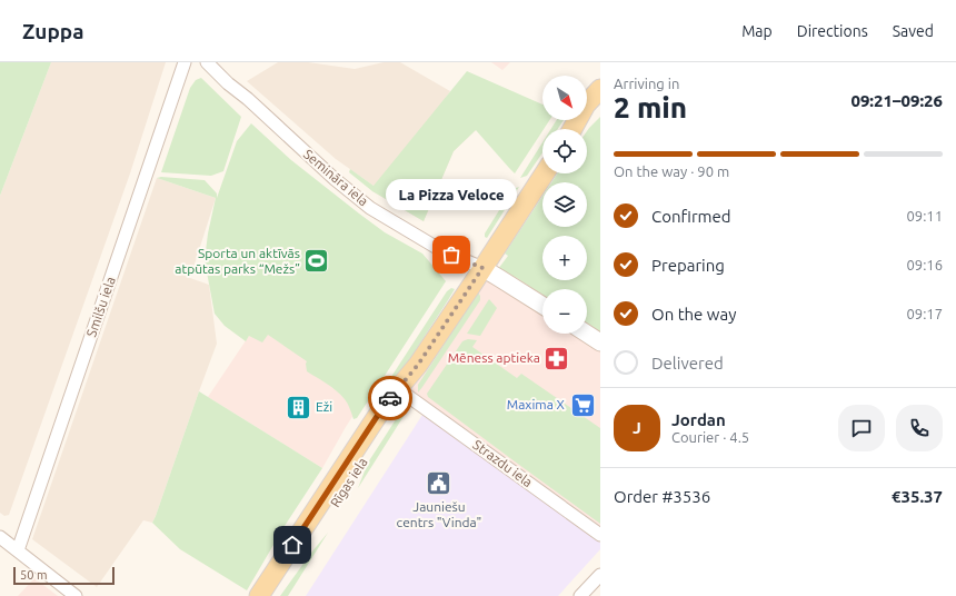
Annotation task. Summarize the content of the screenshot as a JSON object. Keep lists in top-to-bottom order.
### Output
{
  "streets": {
    "main road": ["Rīgas iela"],
    "street": ["Semināra iela", "Smilšu iela", "Strazdu iela"]
  },
  "crossings": [
    ["Semināra iela", "Rīgas iela"],
    ["Strazdu iela", "Rīgas iela"]
  ],
  "places": {
    "other": ["La Pizza Veloce"],
    "sports": ["Sporta un aktīvās atpūtas parks “Mežs”"],
    "pharmacy": ["Mēness aptieka"],
    "supermarket": ["Maxima X"],
    "building": ["Eži"],
    "public building": ["Jauniešu centrs \"Vinda\""]
  },
  "scale_bar": "50 m",
  "north": "bottom right",
  "page": {
    "header": "Zuppa",
    "nav": ["Map", "Directions", "Saved"],
    "heading": ["2 min", "Arriving in", "09:21–09:26"],
    "panel": [
      "Jordan",
      "Courier · 4.5",
      "Order #3536",
      "€35.37"
    ],
    "map_buttons": ["+", "−"],
    "bar": "On the way · 90 m",
    "bubble": "La Pizza Veloce",
    "list": [
      ["Confirmed", "09:11"],
      ["Preparing", "09:16"],
      ["On the way", "09:17"],
      "Delivered"
    ],
    "round": "J",
    "scale": "50 m"
  }
}
